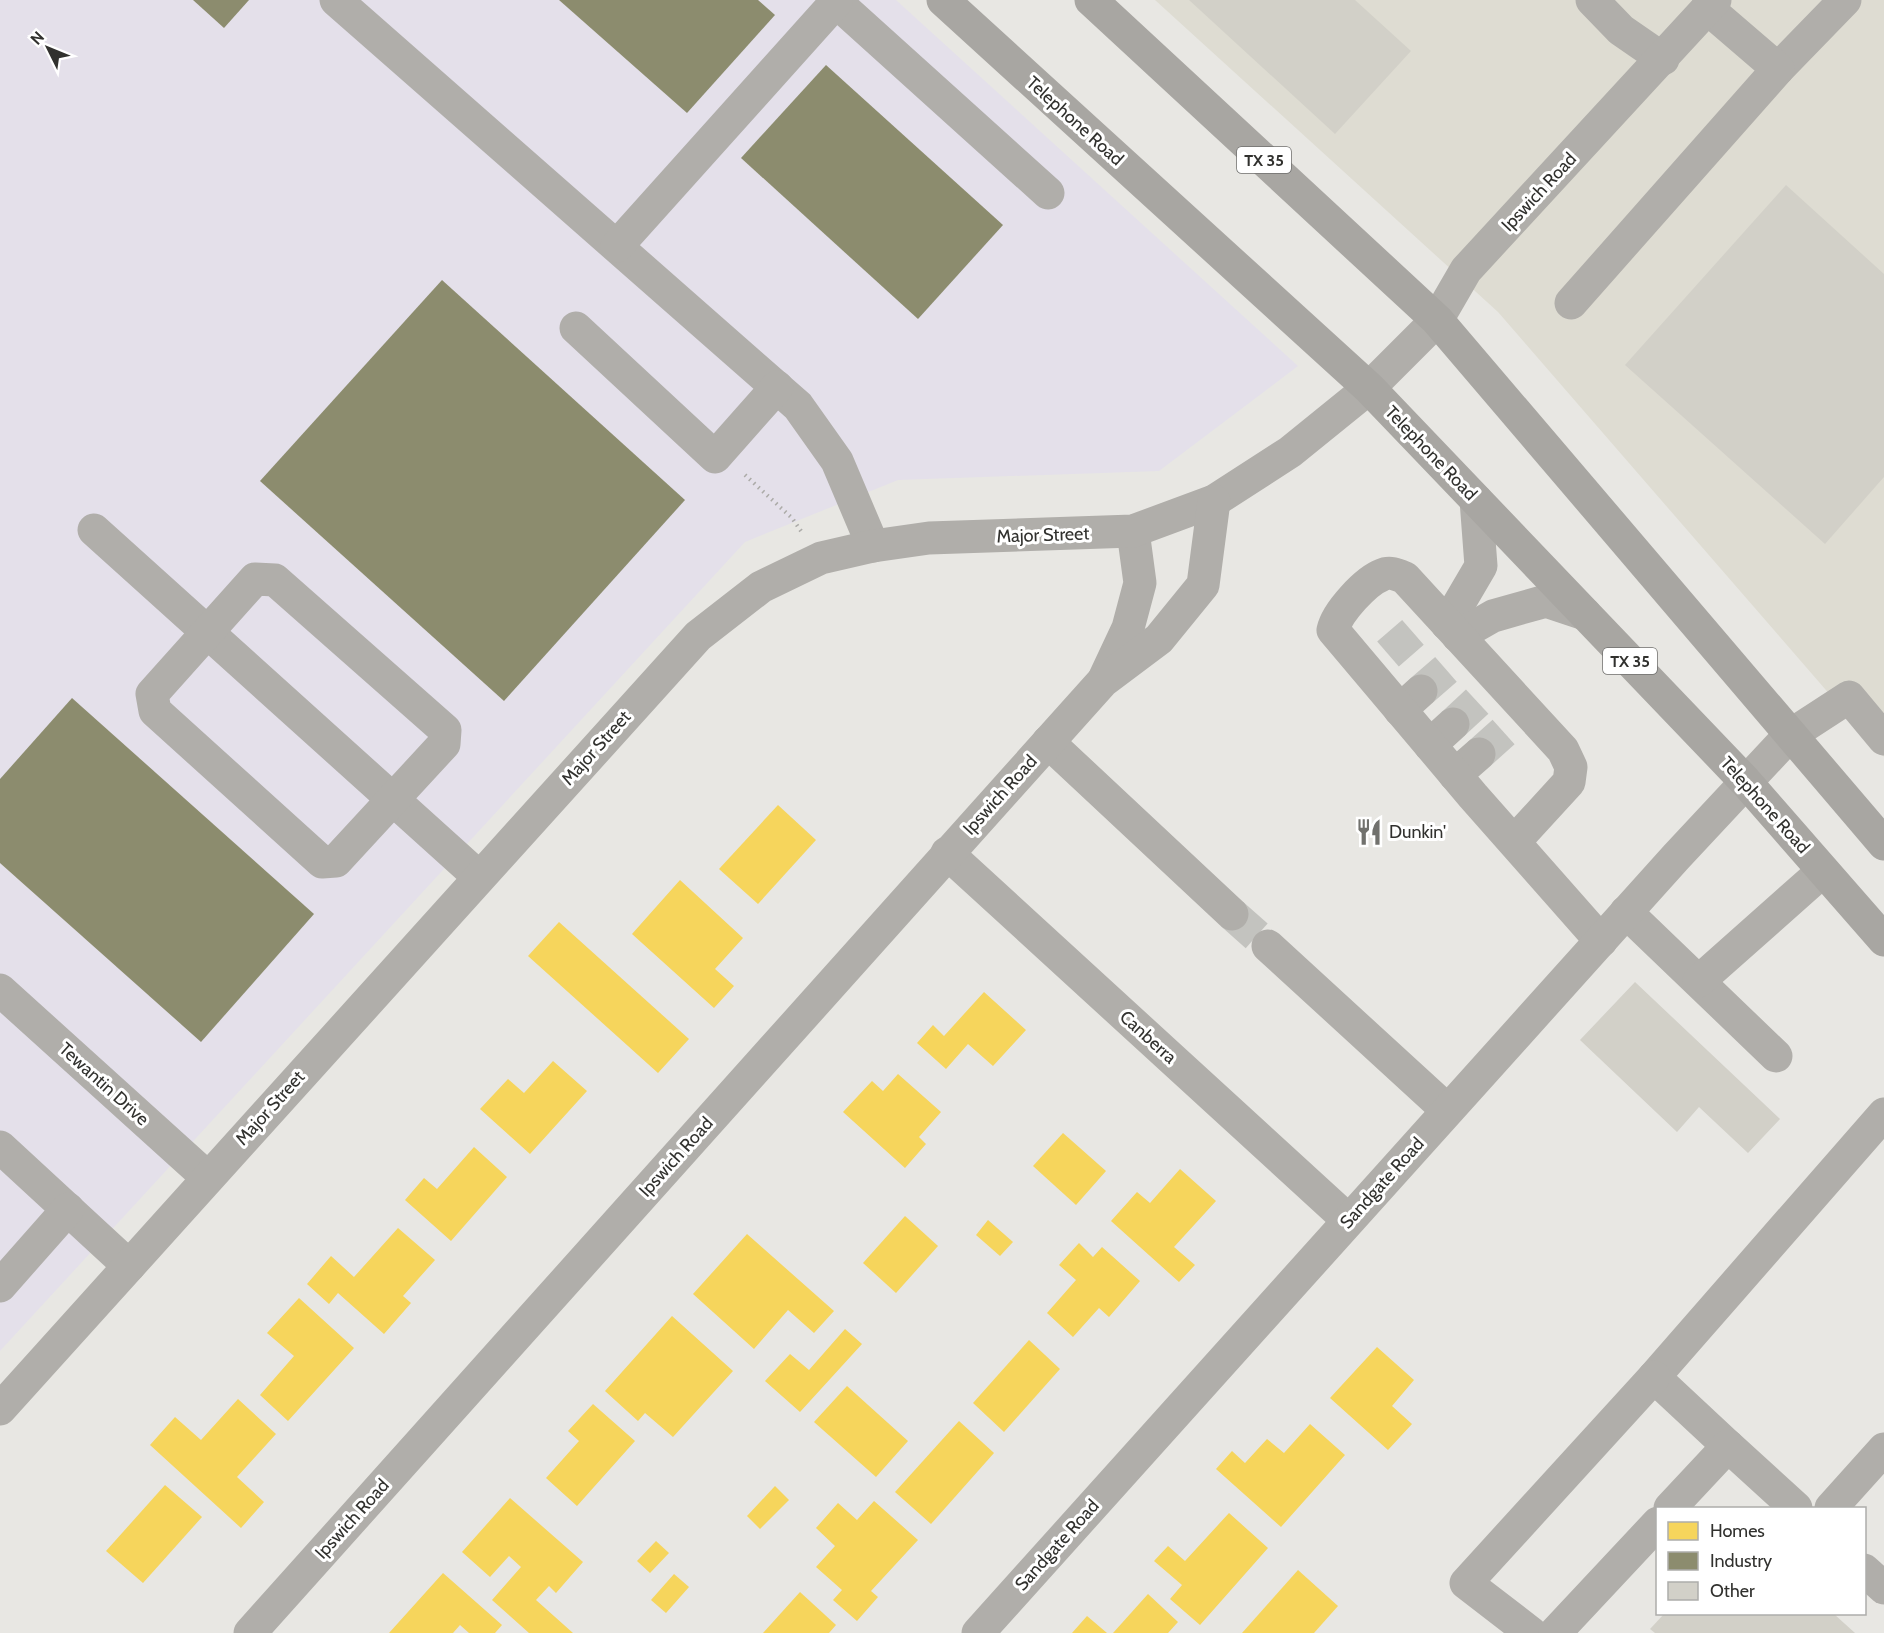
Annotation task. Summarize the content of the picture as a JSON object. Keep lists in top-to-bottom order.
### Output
{
  "streets": {
    "main road": ["Telephone Road", "TX 35"],
    "street": [
      "Ipswich Road",
      "Major Street",
      "Canberra",
      "Tewantin Drive",
      "Sandgate Road"
    ]
  },
  "crossings": [
    ["Telephone Road", "Ipswich Road"],
    ["Telephone Road", "Major Street"],
    ["Telephone Road", "Sandgate Road"],
    ["TX 35", "Ipswich Road"],
    ["TX 35", "Sandgate Road"],
    ["Ipswich Road", "Major Street"],
    ["Ipswich Road", "Canberra"],
    ["Major Street", "Tewantin Drive"],
    ["Canberra", "Sandgate Road"]
  ],
  "places": {
    "restaurant": ["Dunkin'"]
  },
  "legend": ["Homes", "Industry", "Other"],
  "north": "top left"
}
